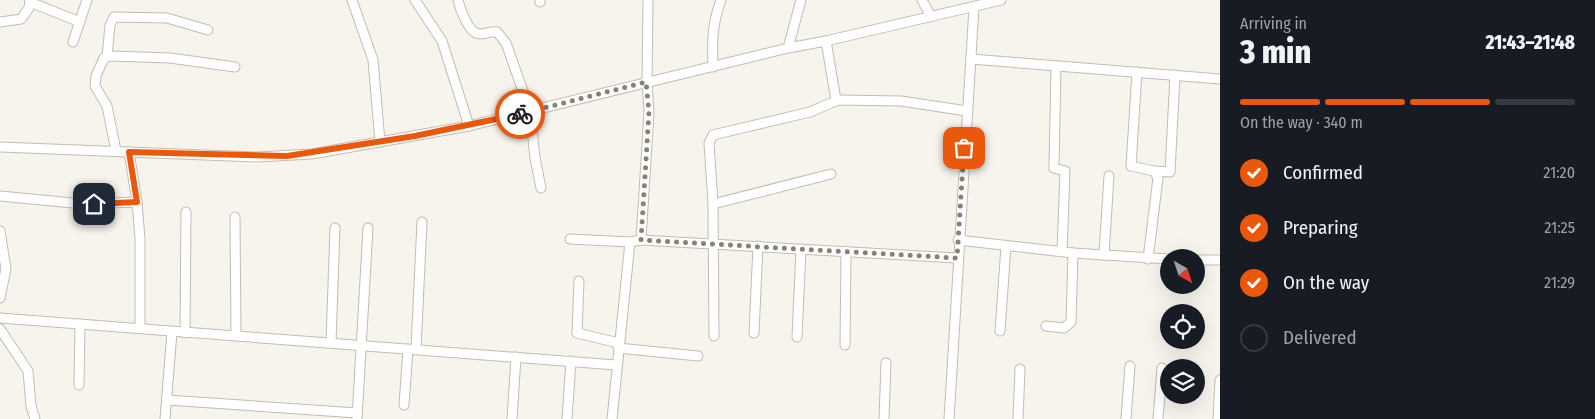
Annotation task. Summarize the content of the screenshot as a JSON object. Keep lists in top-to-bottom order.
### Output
{
  "north": "bottom right",
  "page": {
    "heading": ["3 min", "Arriving in", "21:43–21:48"],
    "bar": "On the way · 340 m",
    "list": [
      ["Confirmed", "21:20"],
      ["Preparing", "21:25"],
      ["On the way", "21:29"],
      "Delivered"
    ]
  }
}
